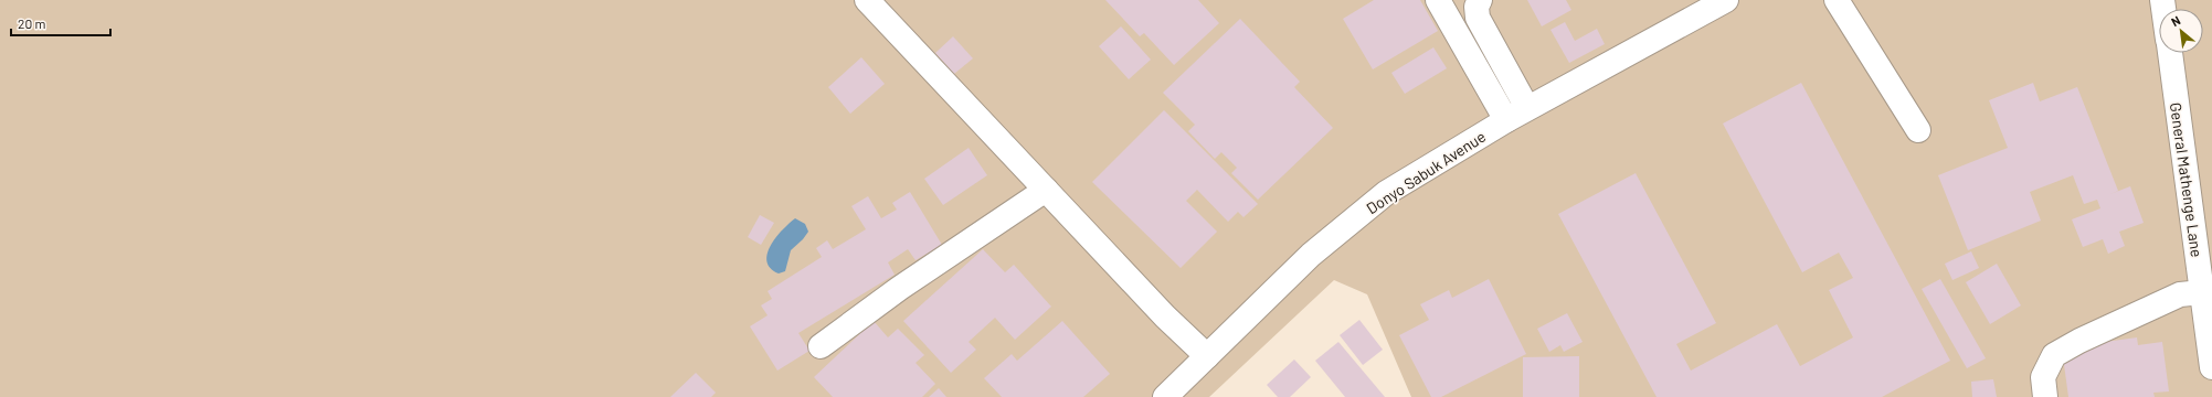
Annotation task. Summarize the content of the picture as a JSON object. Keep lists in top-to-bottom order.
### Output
{
  "streets": {
    "street": ["Donyo Sabuk Avenue", "General Mathenge Lane"]
  },
  "scale_bar": "20 m",
  "north": "top left"
}
